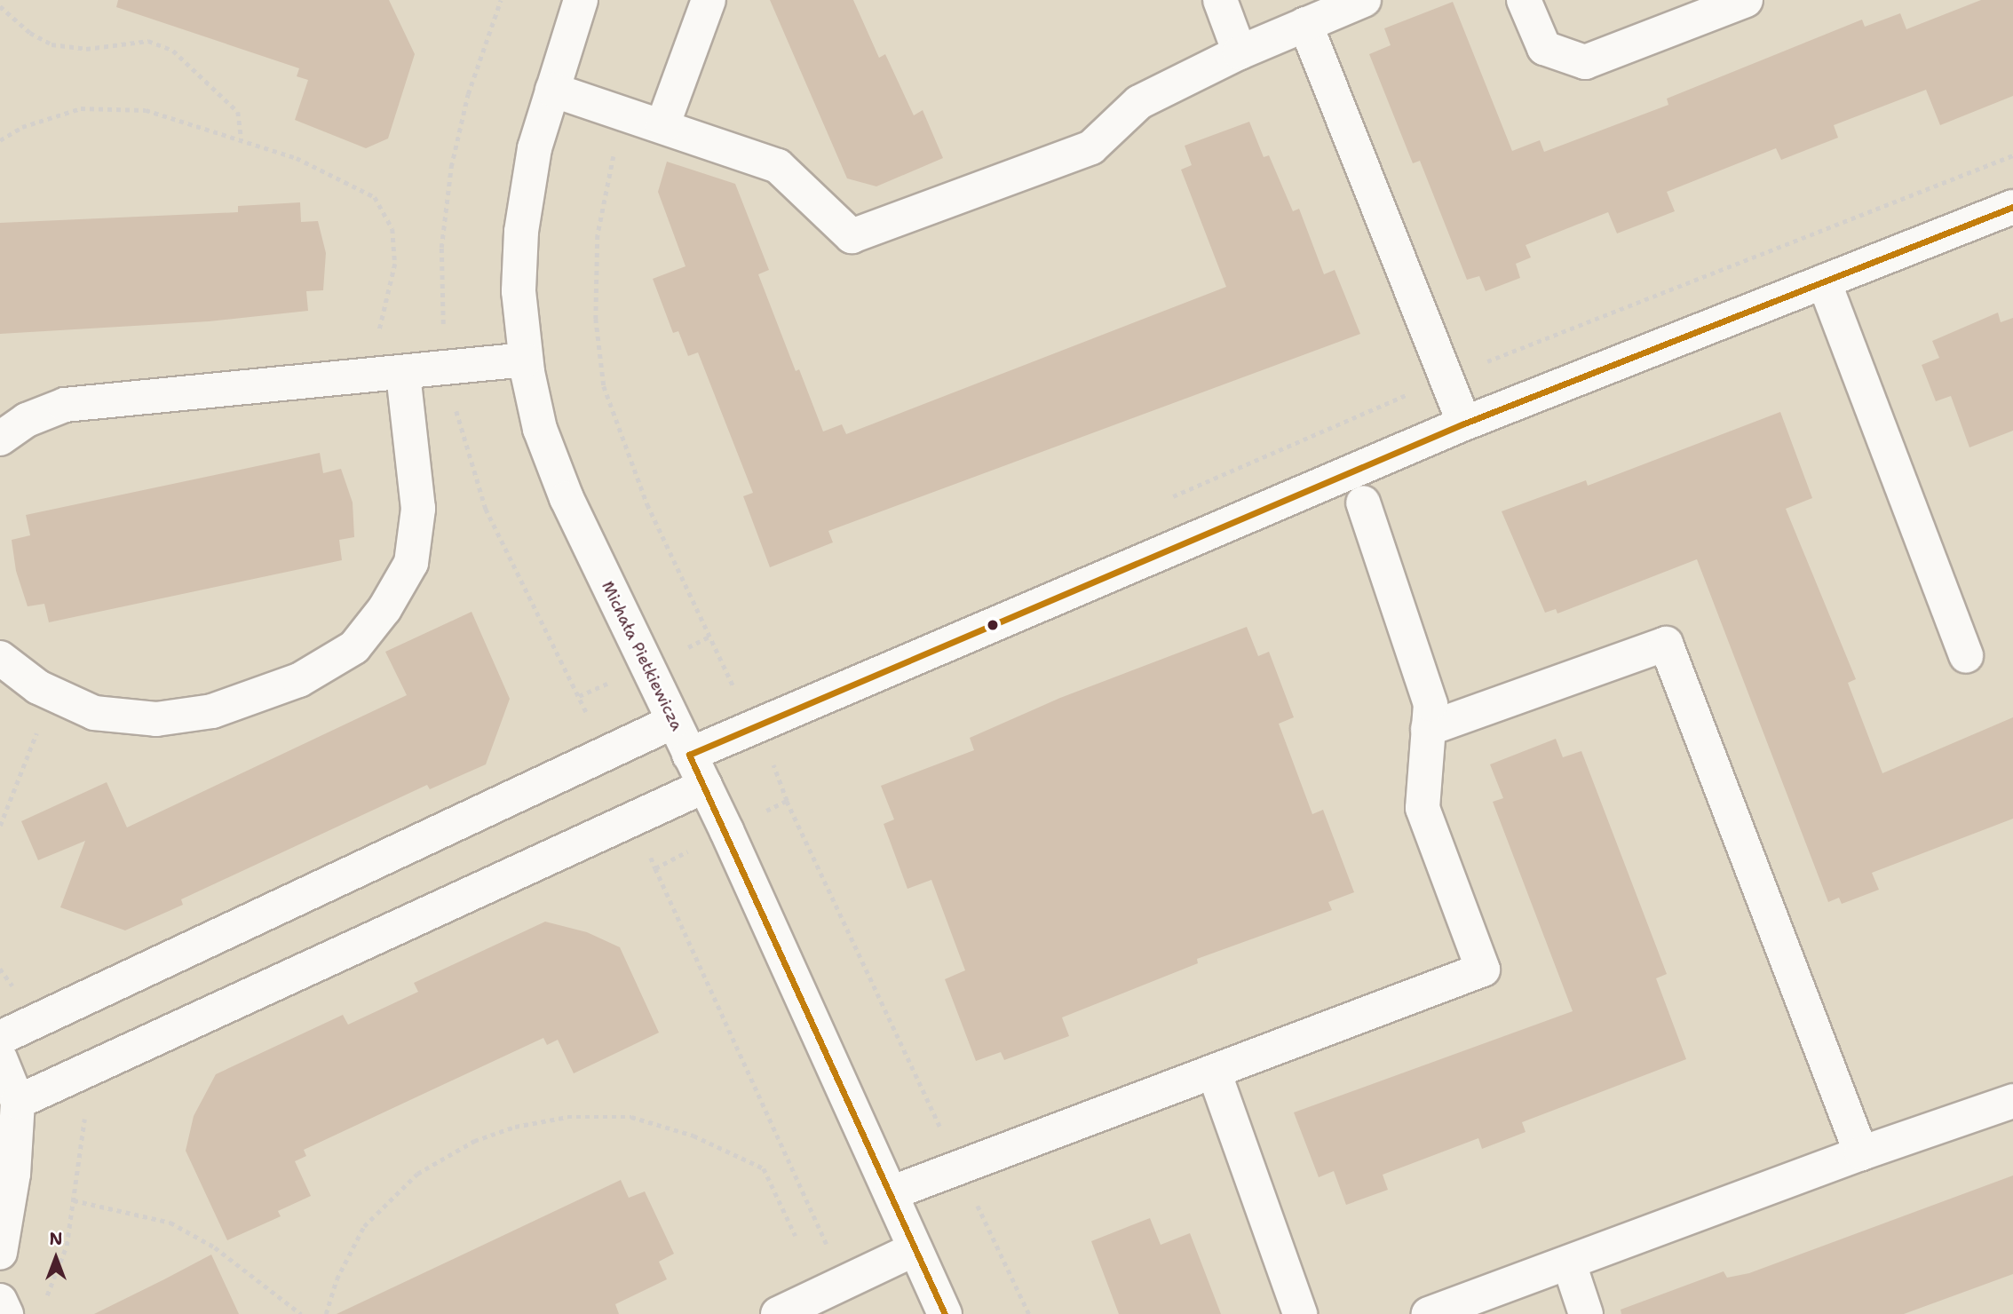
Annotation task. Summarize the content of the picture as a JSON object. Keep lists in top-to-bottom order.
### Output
{
  "streets": {
    "street": ["Michała Pietkiewicza"]
  },
  "north": "top"
}
